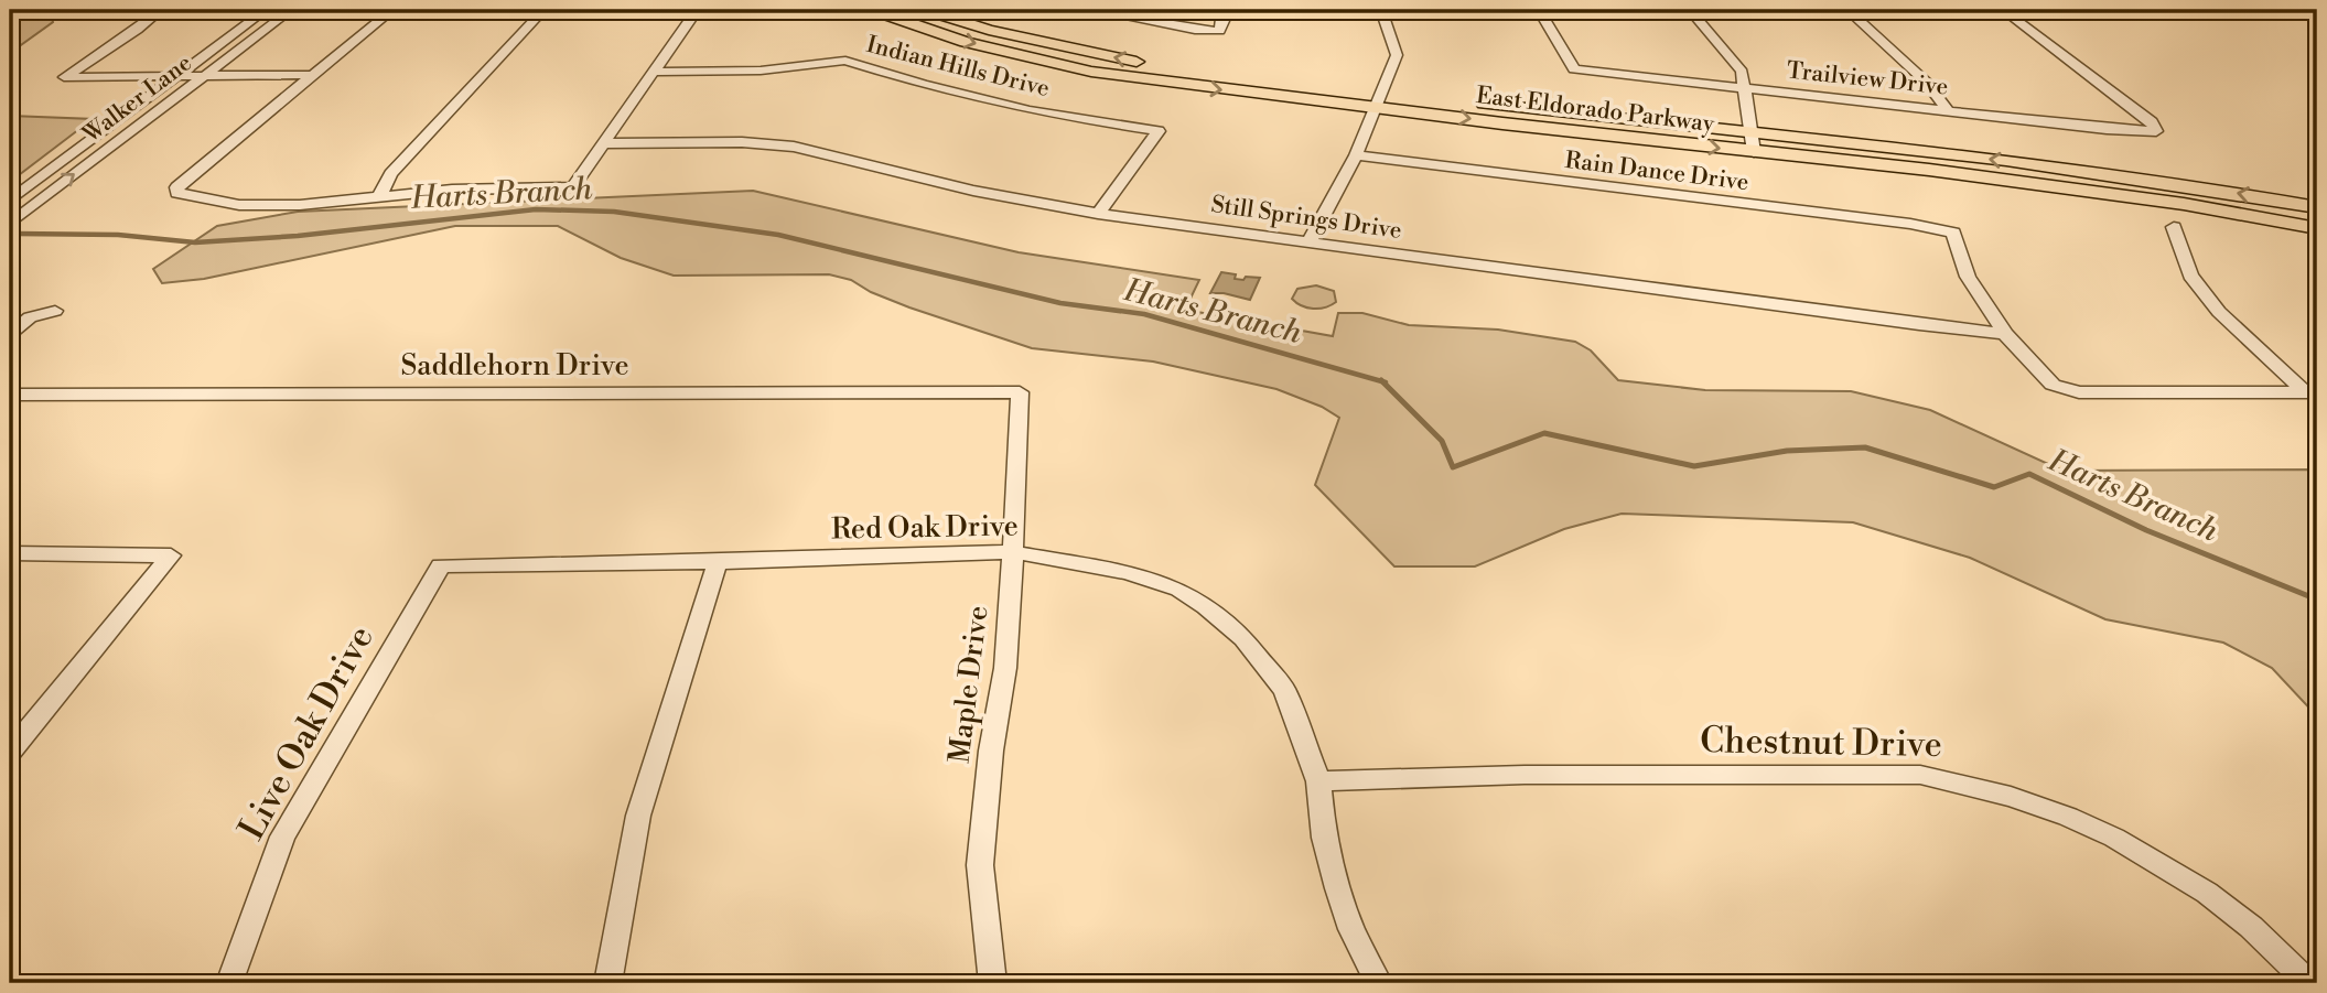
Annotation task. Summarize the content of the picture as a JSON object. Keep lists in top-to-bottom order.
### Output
{
  "streets": {
    "main road": ["East Eldorado Parkway"],
    "street": [
      "Indian Hills Drive",
      "Trailview Drive",
      "Walker Lane",
      "Rain Dance Drive",
      "Still Springs Drive",
      "Saddlehorn Drive",
      "Red Oak Drive",
      "Maple Drive",
      "Live Oak Drive",
      "Chestnut Drive"
    ]
  },
  "crossings": [
    ["Indian Hills Drive", "Still Springs Drive"],
    ["Rain Dance Drive", "Still Springs Drive"],
    ["Saddlehorn Drive", "Maple Drive"],
    ["Red Oak Drive", "Maple Drive"],
    ["Red Oak Drive", "Live Oak Drive"],
    ["Red Oak Drive", "Chestnut Drive"]
  ],
  "water": ["Harts Branch"]
}
